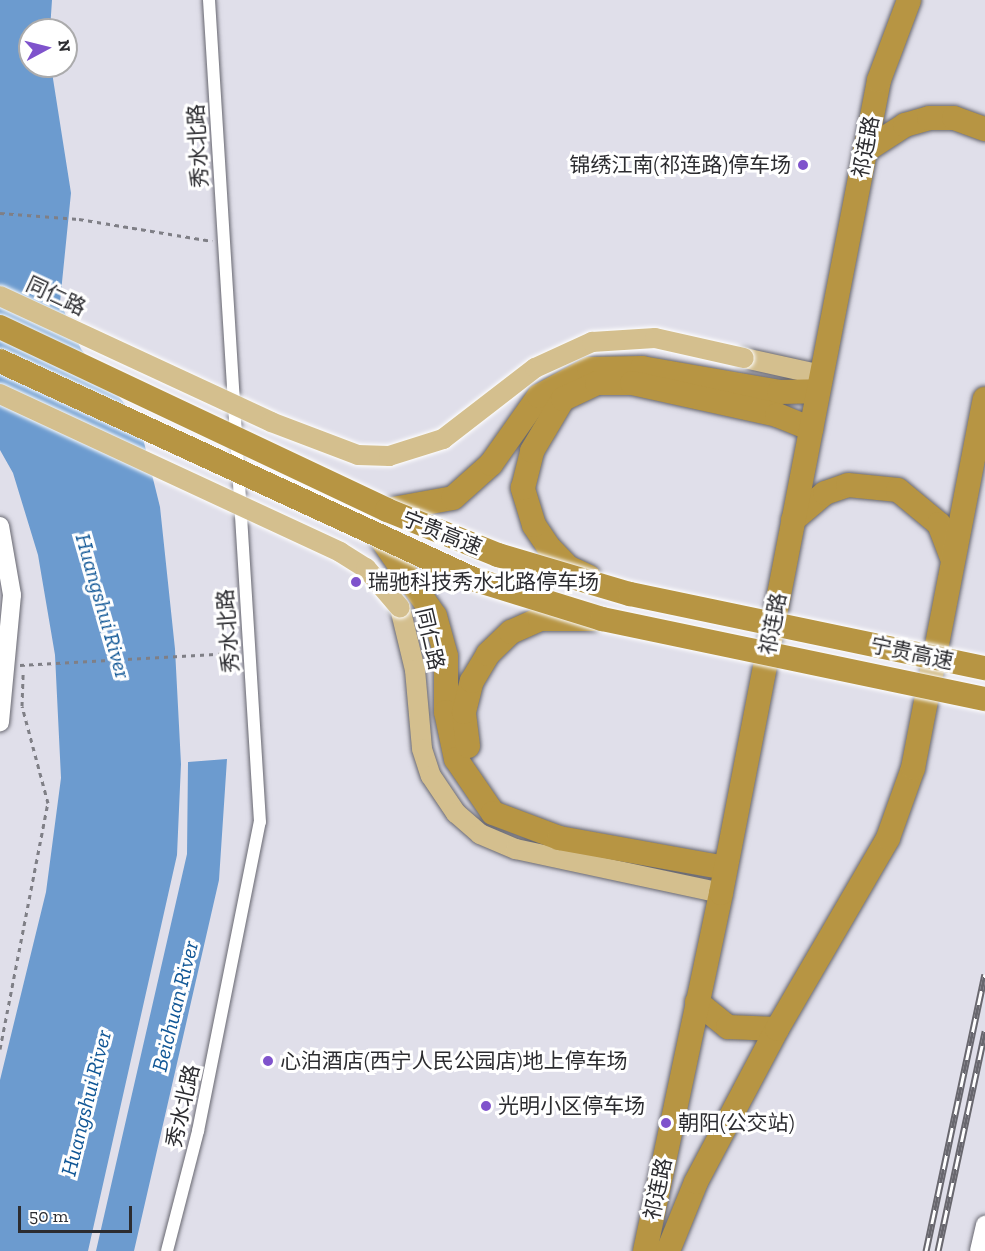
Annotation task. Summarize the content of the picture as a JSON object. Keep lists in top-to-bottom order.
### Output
{
  "streets": {
    "highway": ["祁连路", "宁贵高速"],
    "main road": ["同仁路"],
    "street": ["秀水北路"]
  },
  "crossings": [
    ["祁连路", "同仁路"]
  ],
  "water": ["Huangshui River", "Beichuan River"],
  "places": [
    "锦绣江南(祁连路)停车场",
    "瑞驰科技秀水北路停车场",
    "心泊酒店(西宁人民公园店)地上停车场",
    "光明小区停车场",
    "朝阳(公交站)"
  ],
  "scale_bar": "50 m",
  "north": "right"
}
